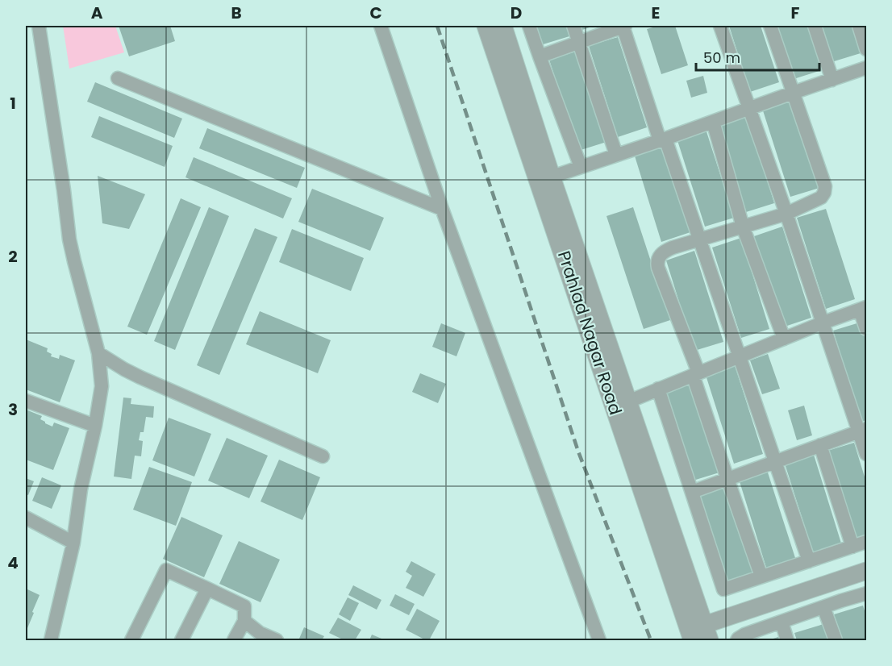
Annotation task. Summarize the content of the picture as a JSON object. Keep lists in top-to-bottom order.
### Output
{
  "streets": {
    "street": ["Prahlad Nagar Road"]
  },
  "scale_bar": "50 m",
  "grid": {
    "columns": [
      "A",
      "B",
      "C",
      "D",
      "E",
      "F"
    ],
    "rows": [
      "1",
      "2",
      "3",
      "4"
    ]
  }
}
